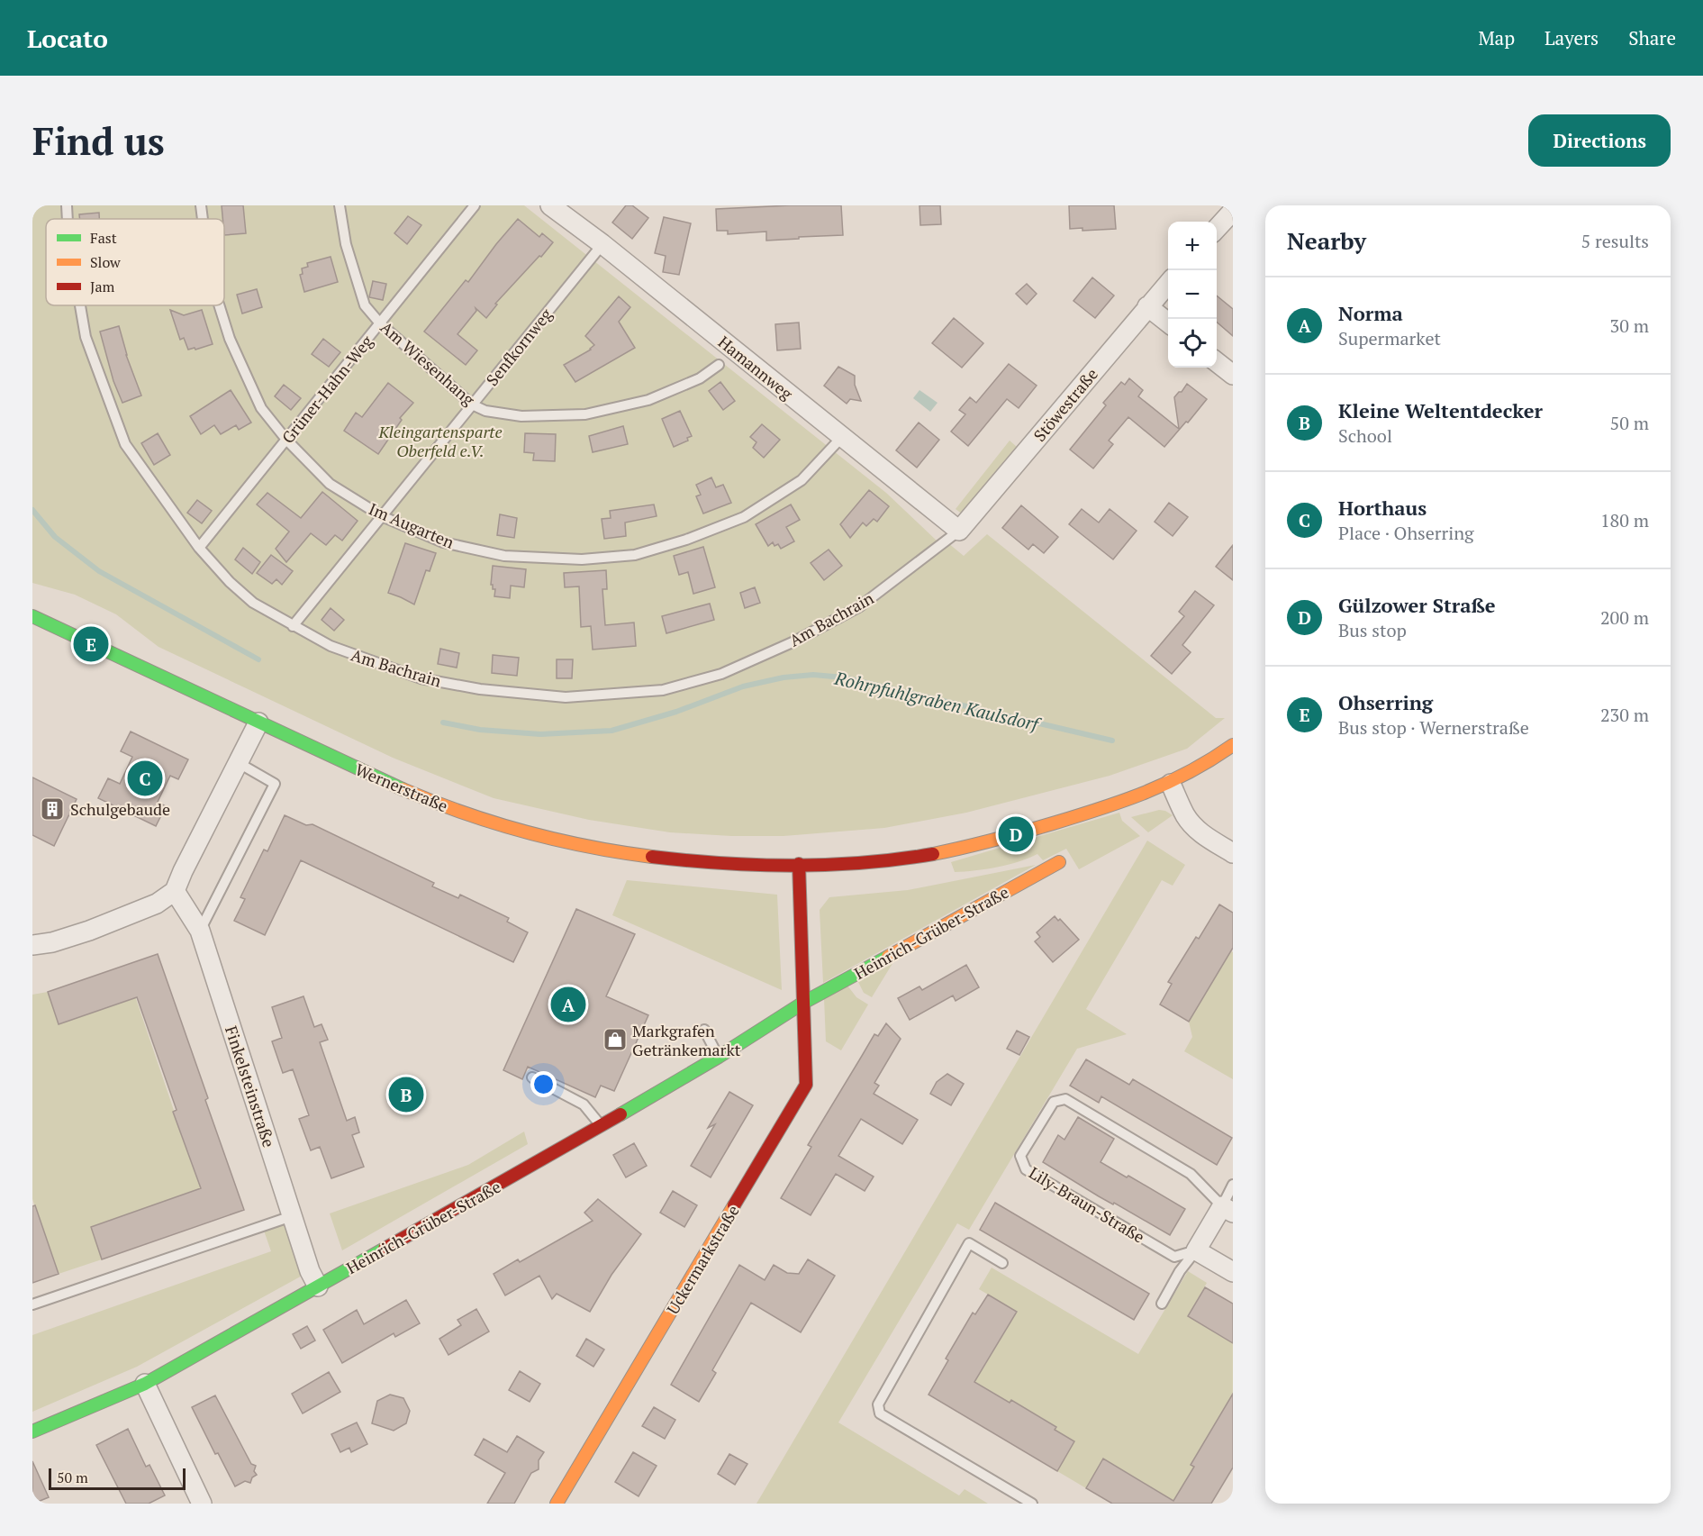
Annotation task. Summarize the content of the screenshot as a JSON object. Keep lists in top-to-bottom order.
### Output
{
  "streets": {
    "street": [
      "Hamannweg",
      "Stöwestraße",
      "Wernerstraße",
      "Heinrich-Grüber-Straße",
      "Finkelsteinstraße",
      "Uckermarkstraße"
    ],
    "lane": [
      "Senfkornweg",
      "Am Wiesenhang",
      "Grüner-Hahn-Weg",
      "Im Augarten",
      "Am Bachrain",
      "Lily-Braun-Straße"
    ]
  },
  "crossings": [
    ["Senfkornweg", "Am Wiesenhang"],
    ["Senfkornweg", "Hamannweg"],
    ["Senfkornweg", "Im Augarten"],
    ["Senfkornweg", "Am Bachrain"],
    ["Am Wiesenhang", "Grüner-Hahn-Weg"],
    ["Hamannweg", "Stöwestraße"],
    ["Hamannweg", "Im Augarten"],
    ["Hamannweg", "Am Bachrain"],
    ["Grüner-Hahn-Weg", "Im Augarten"],
    ["Grüner-Hahn-Weg", "Am Bachrain"],
    ["Stöwestraße", "Am Bachrain"],
    ["Heinrich-Grüber-Straße", "Finkelsteinstraße"],
    ["Heinrich-Grüber-Straße", "Uckermarkstraße"]
  ],
  "water": ["Rohrpfuhlgraben Kaulsdorf"],
  "parks": ["Kleingartensparte Oberfeld e.V."],
  "places": {
    "building": ["Schulgebaude"],
    "shop": ["Markgrafen Getränkemarkt"]
  },
  "legend": ["Fast", "Slow", "Jam"],
  "scale_bar": "50 m",
  "page": {
    "header": "Locato",
    "nav": ["Map", "Layers", "Share"],
    "buttons": "Directions",
    "title": "Find us",
    "heading": ["Nearby", "5 results"],
    "map_buttons": ["+", "−"],
    "list": [
      {
        "mark": "A",
        "name": "Norma",
        "note": "Supermarket",
        "value": "30 m"
      },
      {
        "mark": "B",
        "name": "Kleine Weltentdecker",
        "note": "School",
        "value": "50 m"
      },
      {
        "mark": "C",
        "name": "Horthaus",
        "note": "Place · Ohserring",
        "value": "180 m"
      },
      {
        "mark": "D",
        "name": "Gülzower Straße",
        "note": "Bus stop",
        "value": "200 m"
      },
      {
        "mark": "E",
        "name": "Ohserring",
        "note": "Bus stop · Wernerstraße",
        "value": "230 m"
      }
    ],
    "pins": [
      "E",
      "C",
      "D",
      "A",
      "B"
    ],
    "scale": "50 m"
  }
}
